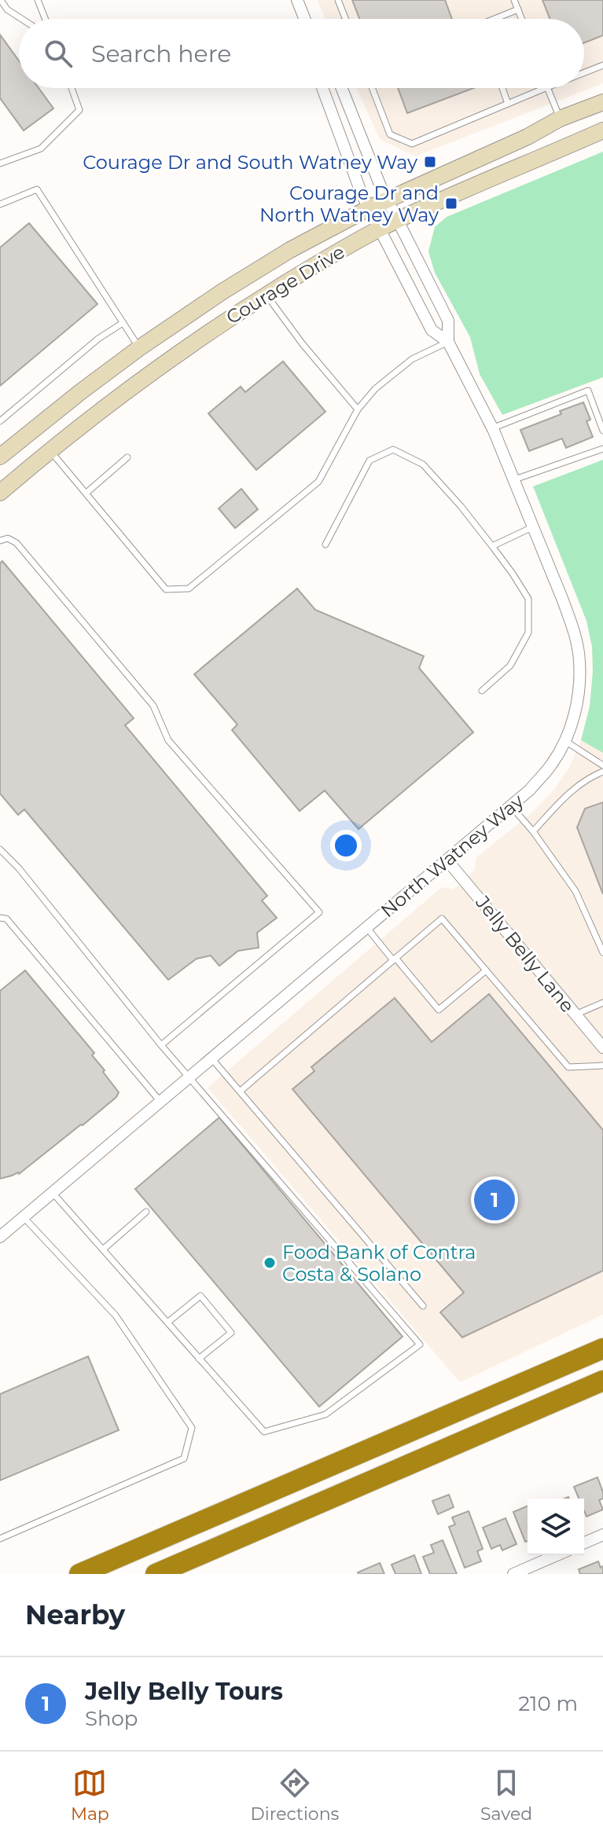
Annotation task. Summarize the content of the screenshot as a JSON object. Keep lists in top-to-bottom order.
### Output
{
  "streets": {
    "street": ["Courage Drive", "North Watney Way", "Jelly Belly Lane"]
  },
  "crossings": [
    ["Courage Drive", "North Watney Way"],
    ["North Watney Way", "Jelly Belly Lane"]
  ],
  "places": {
    "transit": ["Courage Dr and South Watney Way", "Courage Dr and North Watney Way"],
    "other": ["Food Bank of Contra Costa & Solano"]
  },
  "page": {
    "search": "Search here",
    "pins": "1",
    "heading": "Nearby",
    "list": [
      {
        "mark": "1",
        "name": "Jelly Belly Tours",
        "note": "Shop",
        "value": "210 m"
      }
    ],
    "nav": ["Map", "Directions", "Saved"]
  }
}
